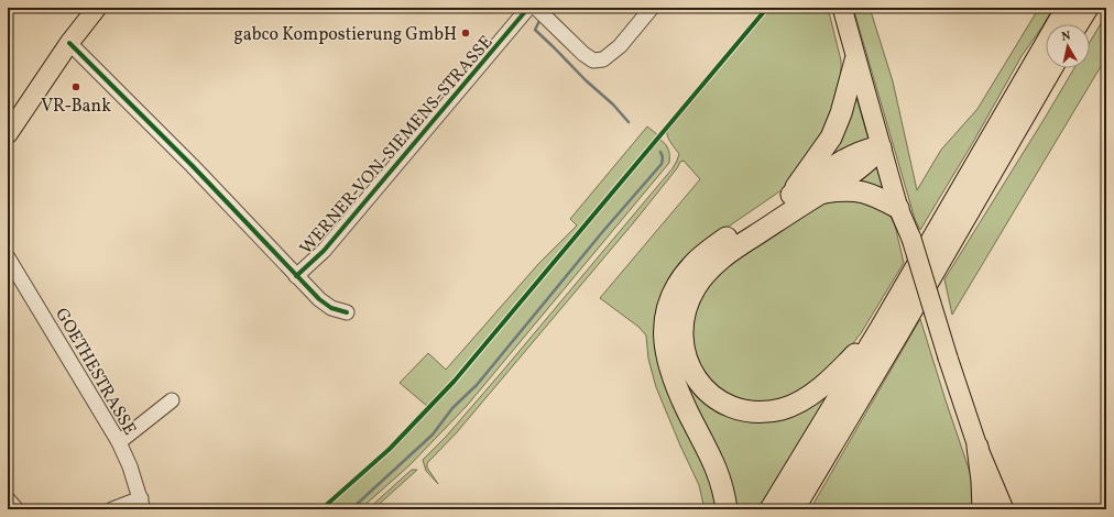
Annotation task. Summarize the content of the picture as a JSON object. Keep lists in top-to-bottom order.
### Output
{
  "streets": {
    "street": ["WERNER-VON-SIEMENS-STRASSE", "GOETHESTRASSE"]
  },
  "places": ["gabco Kompostierung GmbH", "VR-Bank"],
  "north": "top"
}
